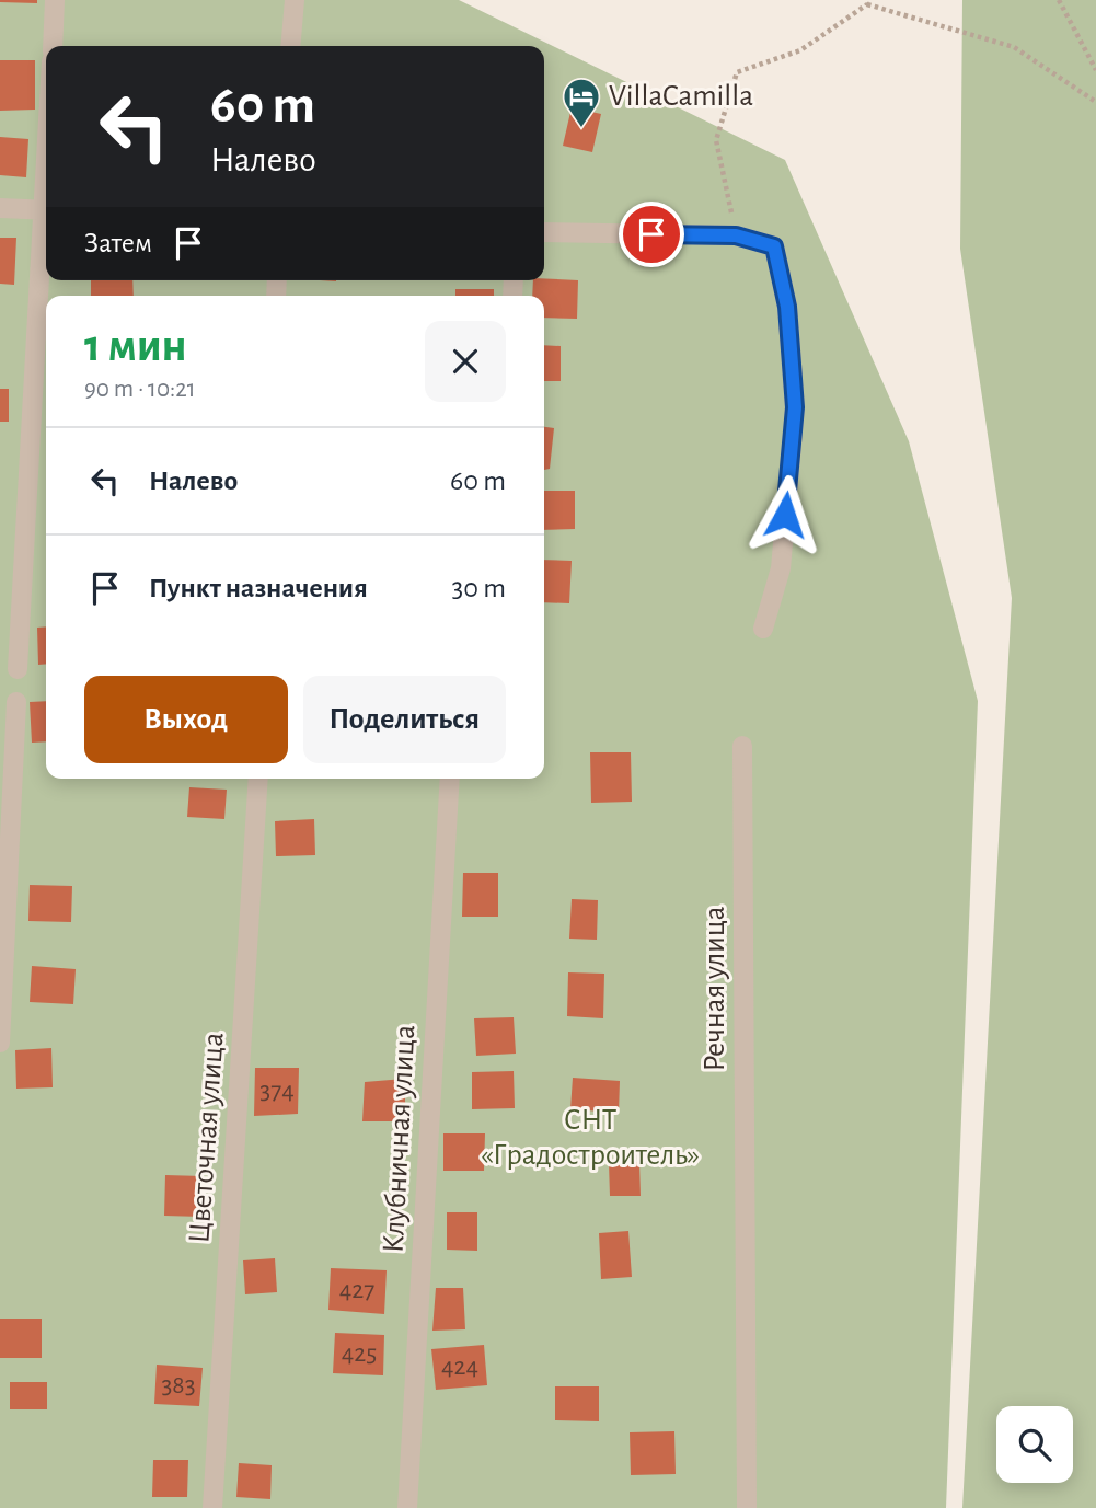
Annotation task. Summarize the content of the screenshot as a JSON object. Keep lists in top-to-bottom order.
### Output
{
  "streets": {
    "street": ["Речная улица", "Цветочная улица", "Клубничная улица"]
  },
  "parks": ["СНТ «Градостроитель»"],
  "places": {
    "hotel": ["VillaCamilla"]
  },
  "house_numbers": [
    "374",
    "427",
    "425",
    "424",
    "383"
  ],
  "page": {
    "turn": ["60 m", "Налево"],
    "then": "Затем",
    "heading": ["1 мин", "90 m · 10:21"],
    "list": [
      {
        "name": "Налево",
        "value": "60 m"
      },
      {
        "name": "Пункт назначения",
        "value": "30 m"
      }
    ],
    "buttons": ["Выход", "Поделиться"]
  }
}
